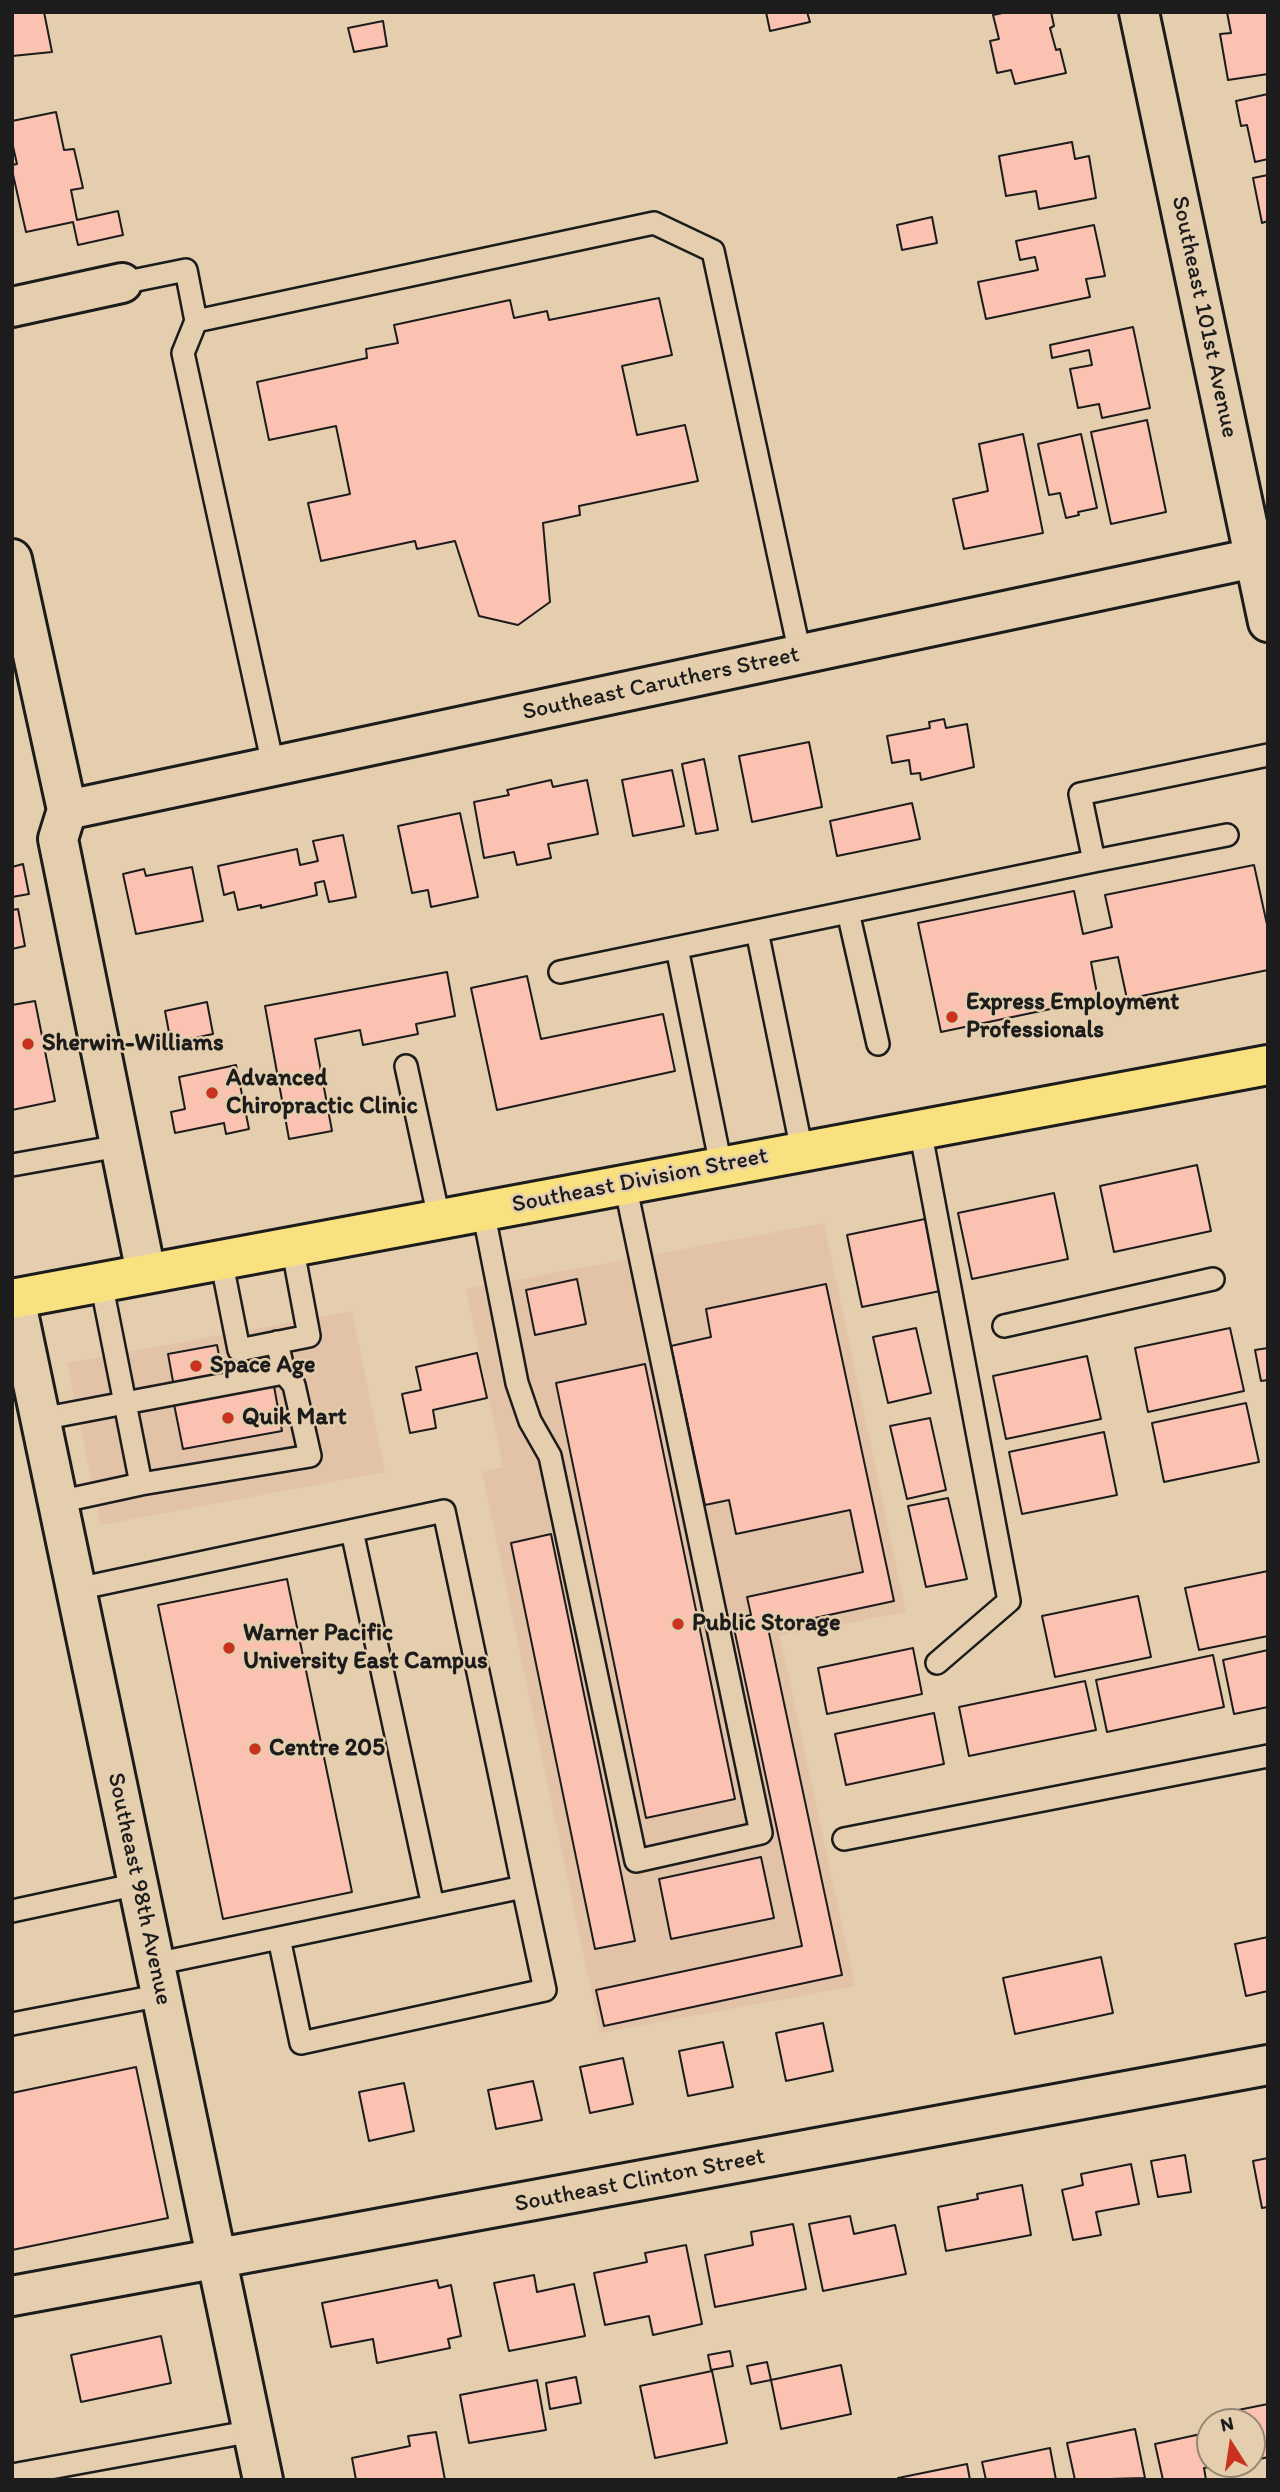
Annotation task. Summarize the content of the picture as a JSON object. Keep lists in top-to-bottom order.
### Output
{
  "streets": {
    "main road": ["Southeast Division Street"],
    "street": [
      "Southeast 101st Avenue",
      "Southeast Caruthers Street",
      "Southeast 98th Avenue",
      "Southeast Clinton Street"
    ]
  },
  "crossings": [
    ["Southeast 101st Avenue", "Southeast Caruthers Street"],
    ["Southeast Division Street", "Southeast 98th Avenue"],
    ["Southeast 98th Avenue", "Southeast Clinton Street"]
  ],
  "places": [
    "Express Employment Professionals",
    "Sherwin-Williams",
    "Advanced Chiropractic Clinic",
    "Space Age",
    "Quik Mart",
    "Public Storage",
    "Warner Pacific University East Campus",
    "Centre 205"
  ],
  "north": "top"
}
